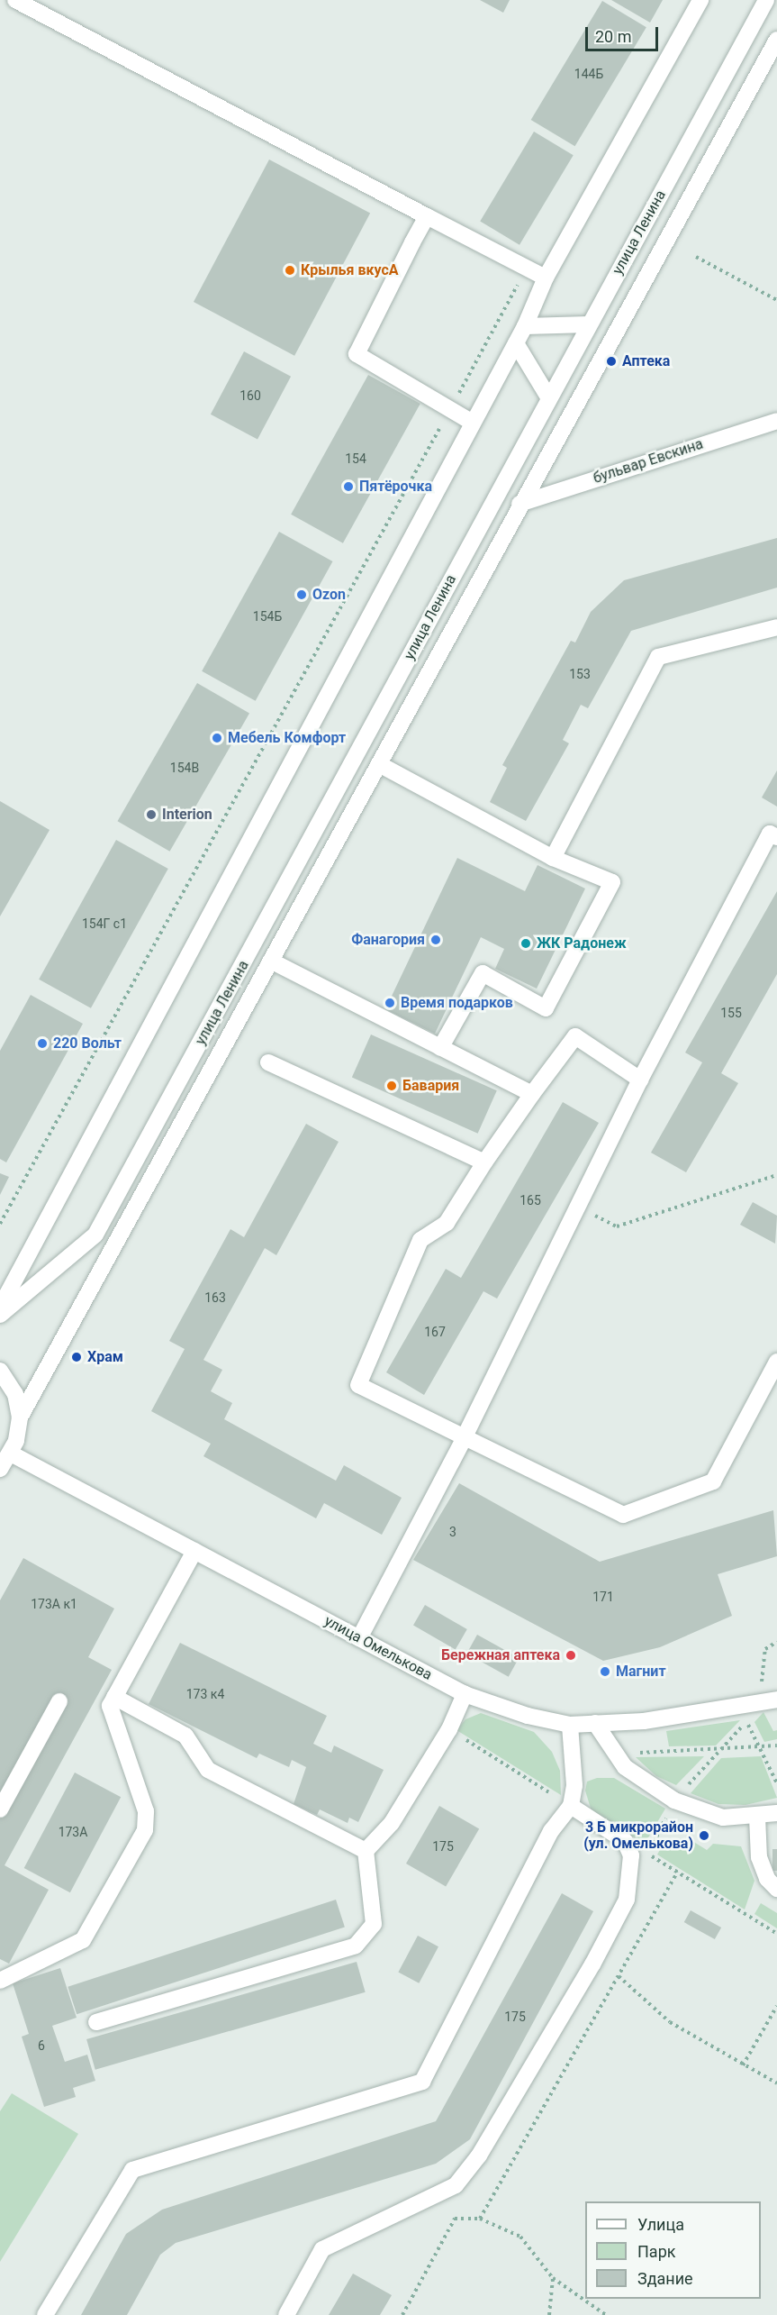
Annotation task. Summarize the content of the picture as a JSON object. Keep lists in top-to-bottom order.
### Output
{
  "streets": {
    "street": ["улица Ленина", "бульвар Евскина", "улица Омелькова"]
  },
  "crossings": [
    ["улица Ленина", "бульвар Евскина"]
  ],
  "places": [
    "Крылья вкусА",
    "Аптека",
    "Пятёрочка",
    "Ozon",
    "Мебель Комфорт",
    "Interion",
    "Фанагория",
    "ЖК Радонеж",
    "Время подарков",
    "220 Вольт",
    "Бавария",
    "Храм",
    "Бережная аптека",
    "Магнит",
    "3 Б микрорайон (ул. Омелькова)"
  ],
  "house_numbers": [
    "144Б",
    "160",
    "154",
    "154Б",
    "153",
    "154В",
    "154Г с1",
    "155",
    "165",
    "163",
    "167",
    "3",
    "171",
    "173А к1",
    "173 к4",
    "173А",
    "175",
    "175",
    "6"
  ],
  "legend": ["Улица", "Парк", "Здание"],
  "scale_bar": "20 m"
}
